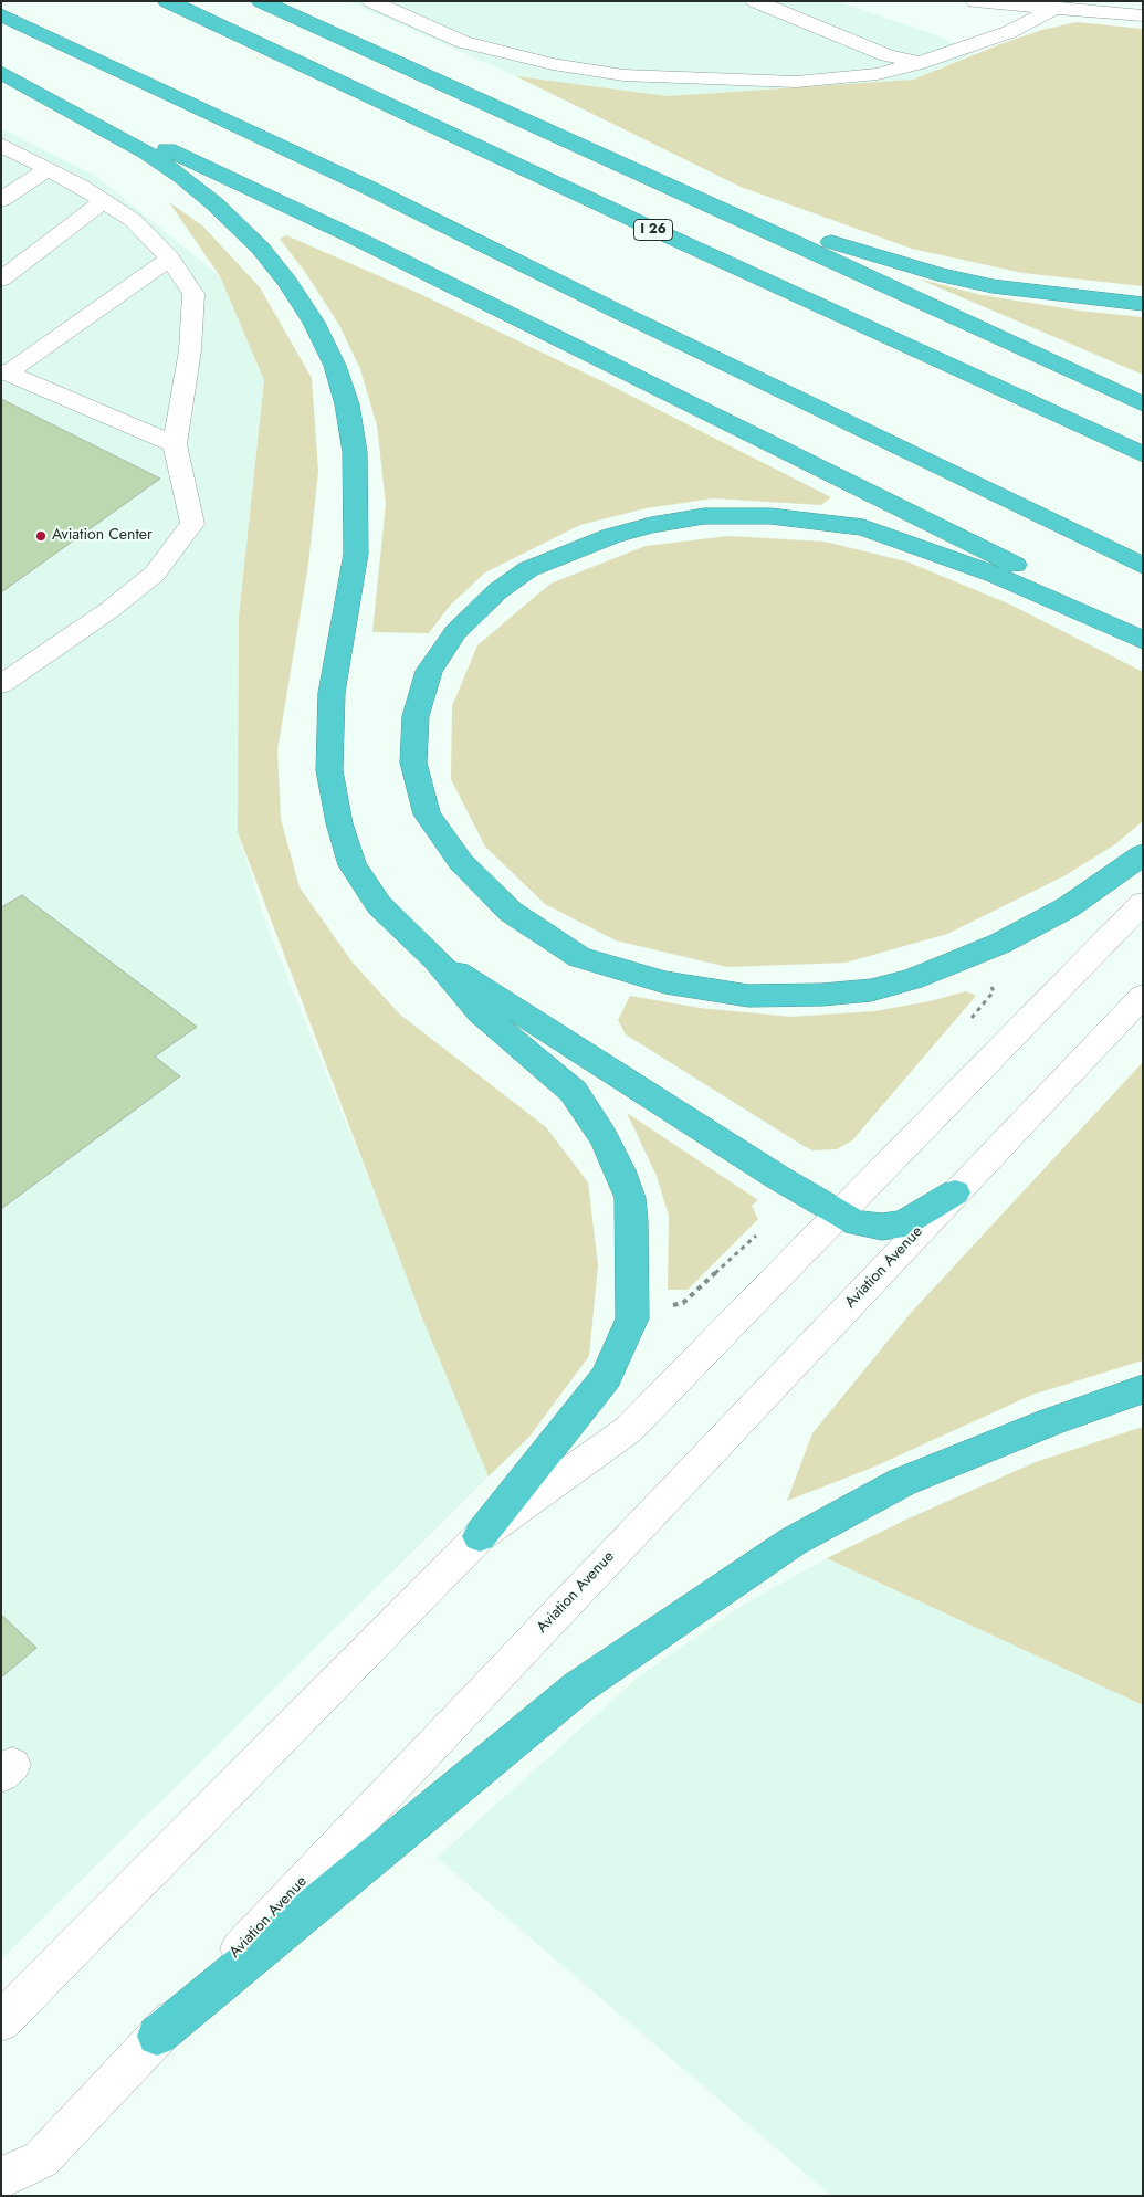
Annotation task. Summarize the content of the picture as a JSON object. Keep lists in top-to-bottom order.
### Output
{
  "streets": {
    "highway": ["I 26"],
    "street": ["Aviation Avenue"]
  },
  "places": ["Aviation Center"]
}
